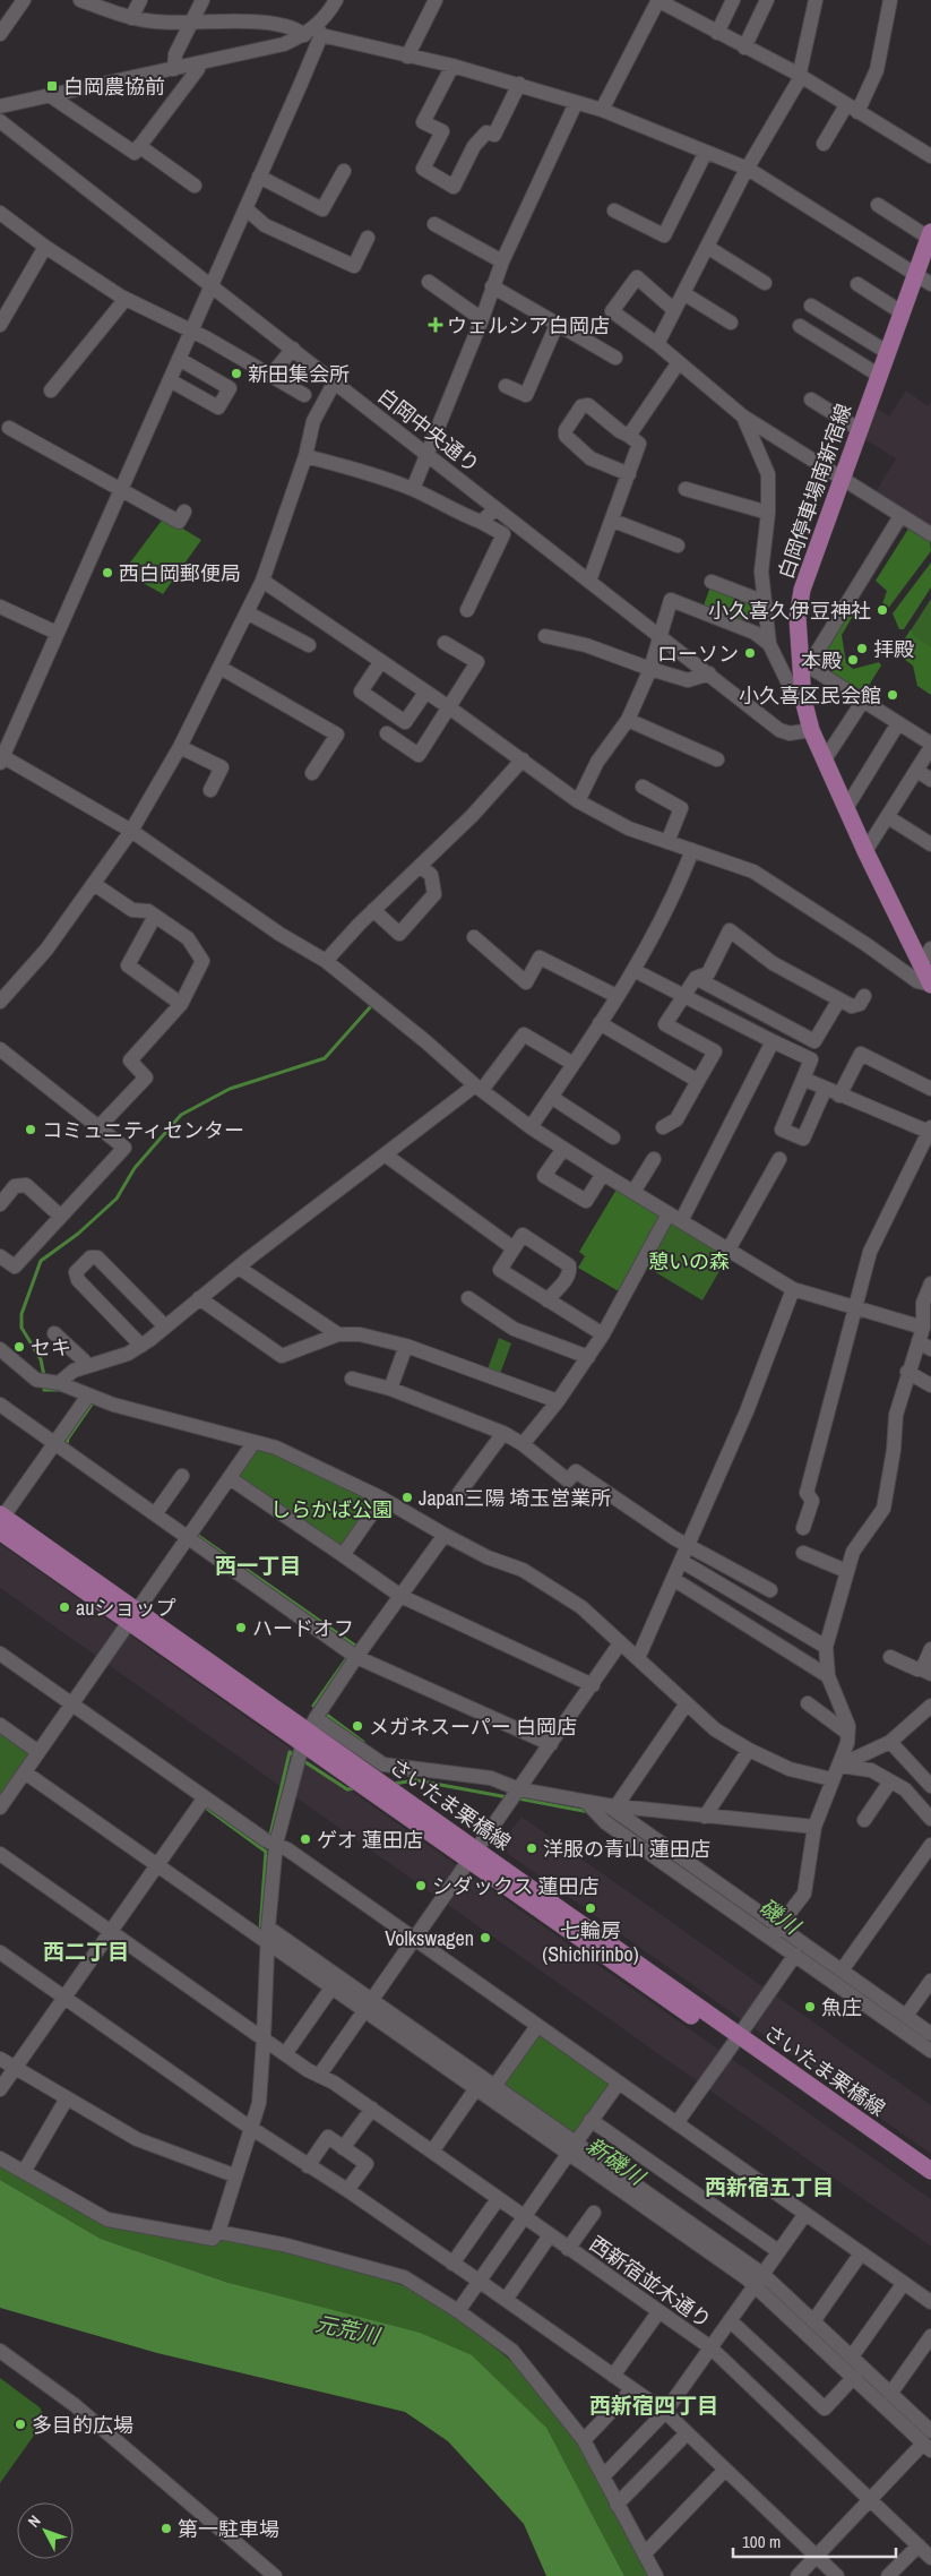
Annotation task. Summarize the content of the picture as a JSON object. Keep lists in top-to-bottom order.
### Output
{
  "streets": {
    "main road": ["白岡停車場南新宿線", "さいたま栗橋線"],
    "street": ["白岡中央通り", "西新宿並木通り"]
  },
  "crossings": [
    ["白岡中央通り", "白岡停車場南新宿線"]
  ],
  "districts": [
    "西一丁目",
    "西二丁目",
    "西新宿五丁目",
    "西新宿四丁目"
  ],
  "water": ["磯川", "新磯川", "元荒川"],
  "parks": ["憩いの森", "しらかば公園"],
  "places": {
    "transit": ["白岡農協前"],
    "health": ["ウェルシア白岡店"],
    "other": [
      "新田集会所",
      "西白岡郵便局",
      "小久喜久伊豆神社",
      "拝殿",
      "ローソン",
      "本殿",
      "小久喜区民会館",
      "コミュニティセンター",
      "セキ",
      "Japan三陽 埼玉営業所",
      "auショップ",
      "ハードオフ",
      "メガネスーパー 白岡店",
      "ゲオ 蓮田店",
      "洋服の青山 蓮田店",
      "シダックス 蓮田店",
      "七輪房 (Shichirinbo)",
      "Volkswagen",
      "魚庄",
      "多目的広場",
      "第一駐車場"
    ]
  },
  "scale_bar": "100 m",
  "north": "top left"
}
